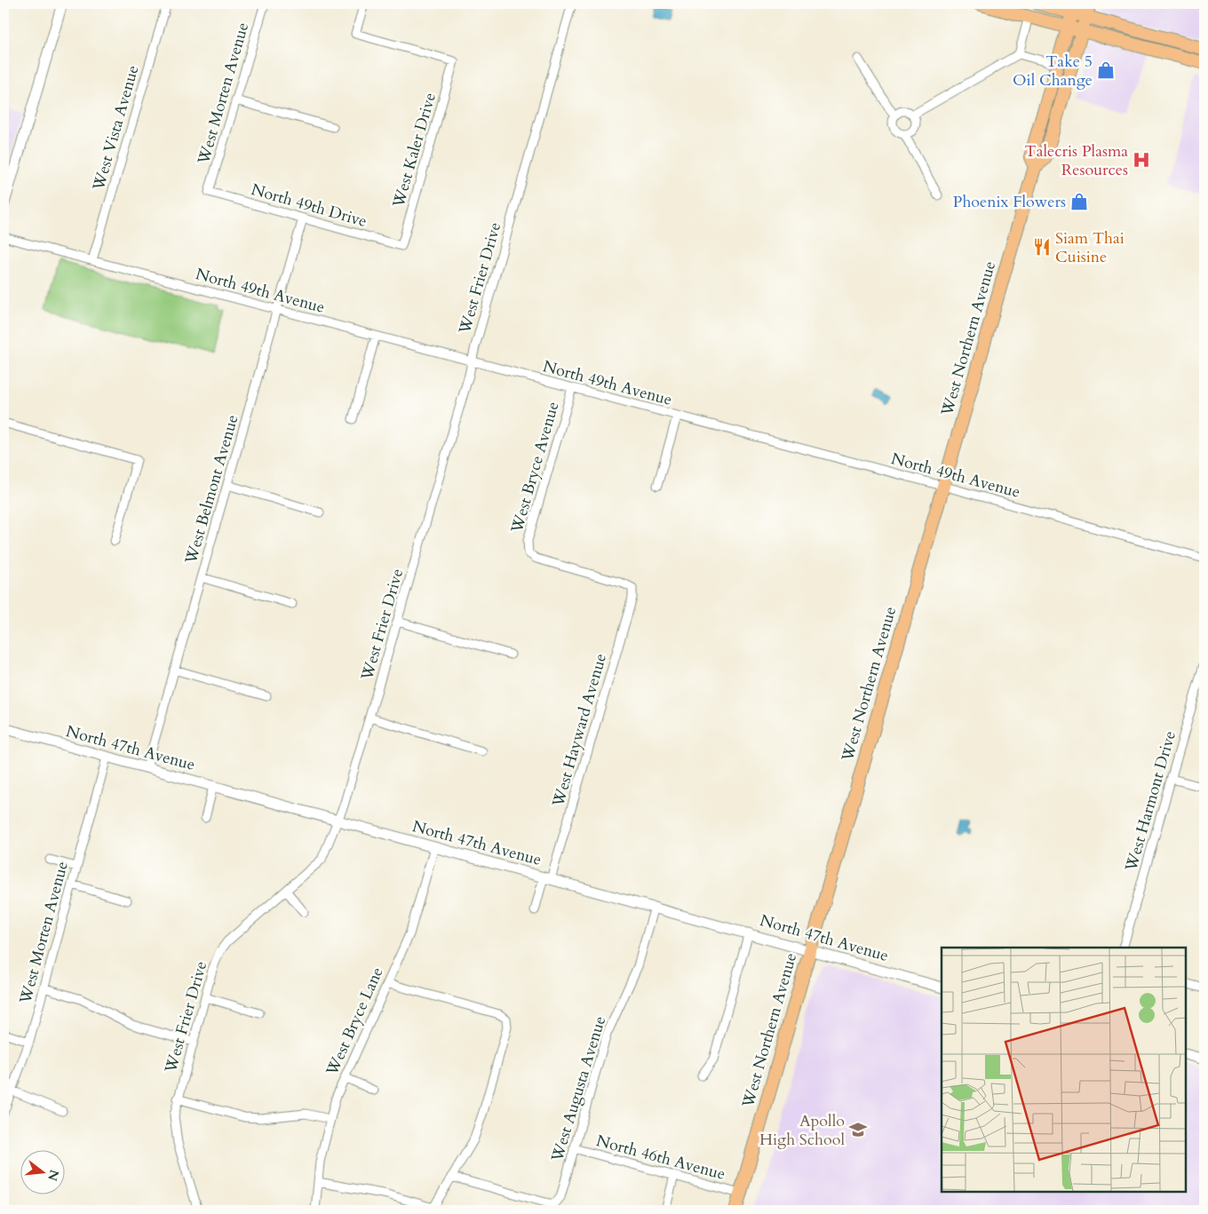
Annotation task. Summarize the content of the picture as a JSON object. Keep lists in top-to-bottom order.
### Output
{
  "streets": {
    "main road": ["West Northern Avenue"],
    "street": [
      "West Morten Avenue",
      "West Vista Avenue",
      "West Kaler Drive",
      "North 49th Drive",
      "West Frier Drive",
      "North 49th Avenue",
      "West Bryce Avenue",
      "West Belmont Avenue",
      "West Hayward Avenue",
      "North 47th Avenue",
      "West Harmont Drive",
      "West Bryce Lane",
      "West Augusta Avenue",
      "North 46th Avenue"
    ]
  },
  "crossings": [
    ["West Morten Avenue", "North 49th Drive"],
    ["West Morten Avenue", "North 47th Avenue"],
    ["West Vista Avenue", "North 49th Avenue"],
    ["West Kaler Drive", "North 49th Drive"],
    ["North 49th Drive", "West Belmont Avenue"],
    ["West Frier Drive", "North 49th Avenue"],
    ["West Frier Drive", "North 47th Avenue"],
    ["North 49th Avenue", "West Northern Avenue"],
    ["North 49th Avenue", "West Bryce Avenue"],
    ["North 49th Avenue", "West Belmont Avenue"],
    ["West Northern Avenue", "North 47th Avenue"],
    ["West Northern Avenue", "North 46th Avenue"],
    ["West Bryce Avenue", "West Hayward Avenue"],
    ["West Belmont Avenue", "North 47th Avenue"],
    ["West Hayward Avenue", "North 47th Avenue"],
    ["North 47th Avenue", "West Bryce Lane"],
    ["North 47th Avenue", "West Augusta Avenue"],
    ["West Augusta Avenue", "North 46th Avenue"]
  ],
  "places": {
    "shop": ["Take 5 Oil Change", "Phoenix Flowers"],
    "hospital": ["Talecris Plasma Resources"],
    "restaurant": ["Siam Thai Cuisine"],
    "school or university": ["Apollo High School"]
  },
  "north": "right"
}
